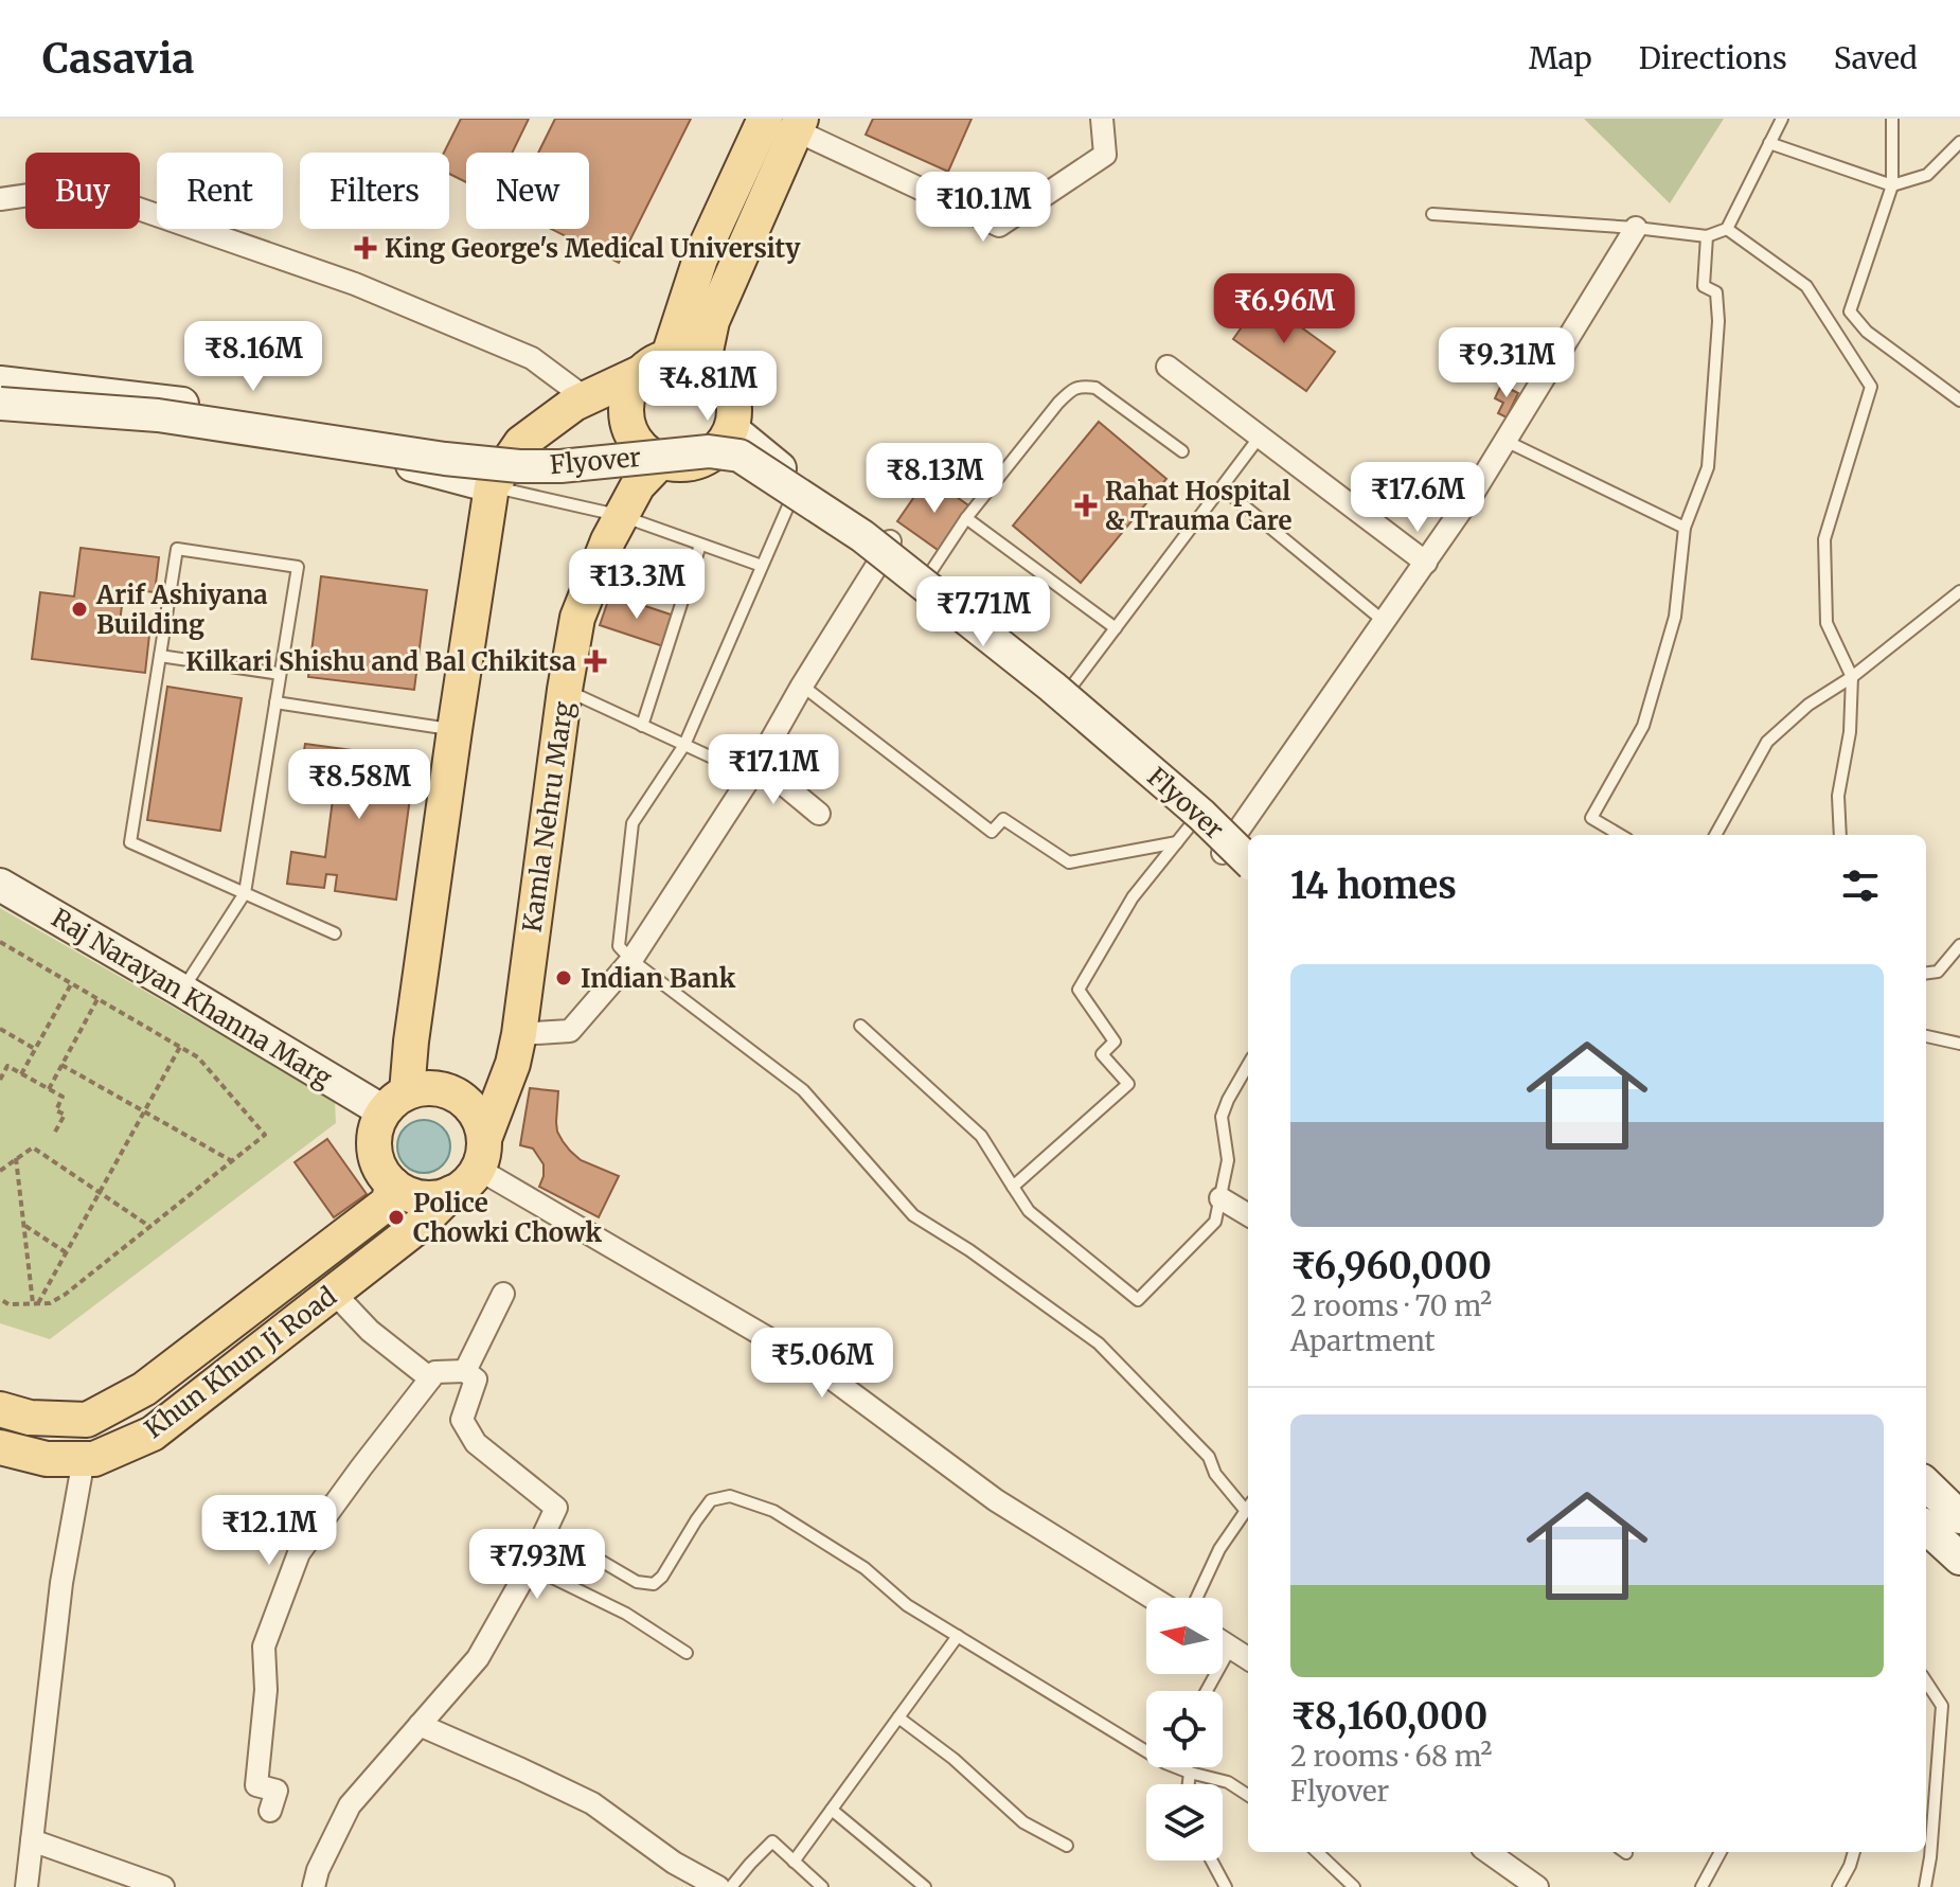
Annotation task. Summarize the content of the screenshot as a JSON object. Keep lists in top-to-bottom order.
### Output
{
  "streets": {
    "main road": [
      "Flyover",
      "Kamla Nehru Marg",
      "Raj Narayan Khanna Marg",
      "Khun Khun Ji Road"
    ]
  },
  "crossings": [
    ["Kamla Nehru Marg", "Raj Narayan Khanna Marg"],
    ["Kamla Nehru Marg", "Khun Khun Ji Road"],
    ["Raj Narayan Khanna Marg", "Khun Khun Ji Road"]
  ],
  "places": {
    "health": ["King George's Medical University", "Rahat Hospital & Trauma Care", "Kilkari Shishu and Bal Chikitsa"],
    "other": ["Arif Ashiyana Building", "Indian Bank", "Police Chowki Chowk"]
  },
  "north": "left",
  "page": {
    "header": "Casavia",
    "nav": ["Map", "Directions", "Saved"],
    "chip": [
      "Buy",
      "Rent",
      "Filters",
      "New"
    ],
    "price": [
      "₹10.1M",
      "₹6.96M",
      "₹8.16M",
      "₹9.31M",
      "₹4.81M",
      "₹8.13M",
      "₹17.6M",
      "₹13.3M",
      "₹7.71M",
      "₹17.1M",
      "₹8.58M",
      "₹5.06M",
      "₹12.1M",
      "₹7.93M"
    ],
    "heading": "14 homes",
    "list": [
      {
        "name": "₹6,960,000",
        "note": "2 rooms · 70 m² · Apartment"
      },
      {
        "name": "₹8,160,000",
        "note": "2 rooms · 68 m² · Flyover"
      }
    ]
  }
}
